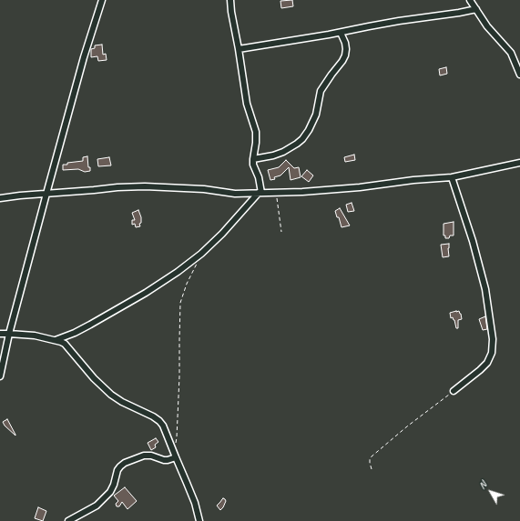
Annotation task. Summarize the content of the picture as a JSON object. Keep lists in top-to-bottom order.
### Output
{
  "north": "top left"
}
